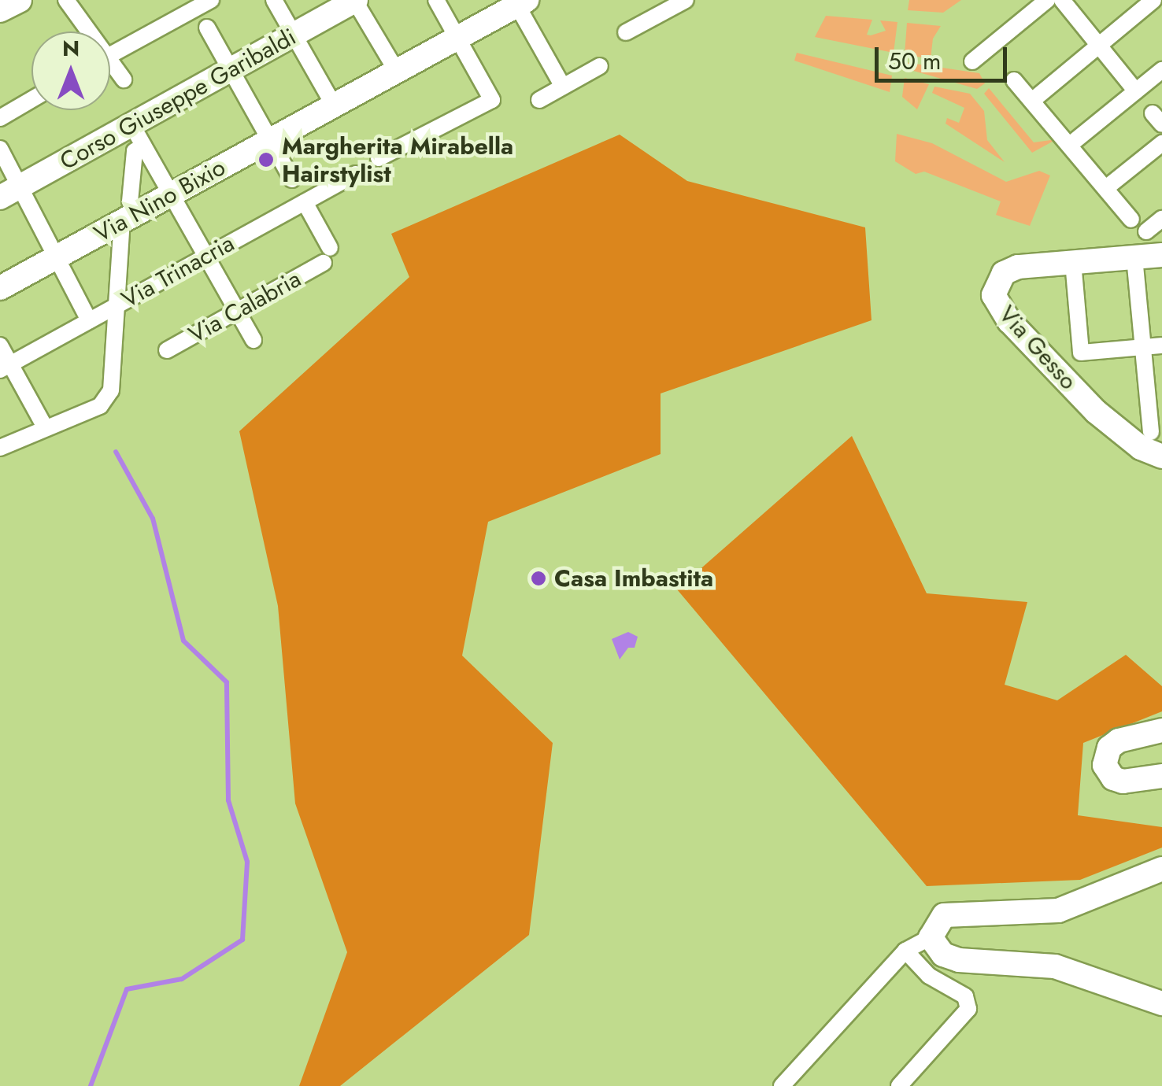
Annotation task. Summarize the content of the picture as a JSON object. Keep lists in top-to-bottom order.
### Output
{
  "streets": {
    "street": [
      "Corso Giuseppe Garibaldi",
      "Via Nino Bixio",
      "Via Trinacria",
      "Via Calabria",
      "Via Gesso"
    ]
  },
  "crossings": [
    ["Via Trinacria", "Via Calabria"]
  ],
  "places": ["Margherita Mirabella Hairstylist", "Casa Imbastita"],
  "scale_bar": "50 m",
  "north": "top"
}
